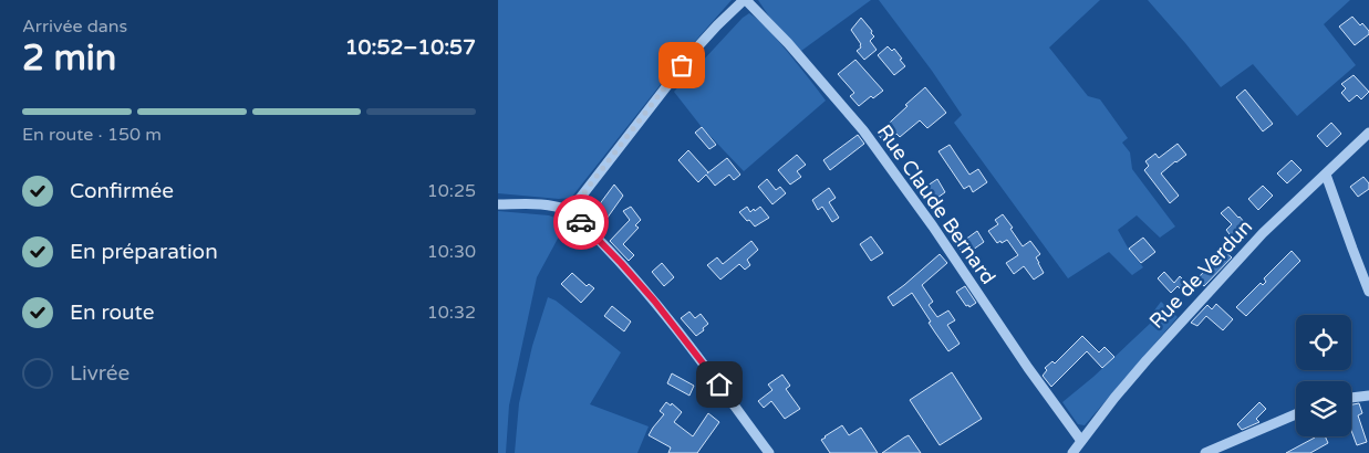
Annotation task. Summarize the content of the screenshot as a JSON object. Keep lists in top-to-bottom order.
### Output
{
  "streets": {
    "street": ["Rue Claude Bernard", "Rue de Verdun"]
  },
  "crossings": [
    ["Rue Claude Bernard", "Rue de Verdun"]
  ],
  "page": {
    "heading": ["2 min", "Arrivée dans", "10:52–10:57"],
    "bar": "En route · 150 m",
    "list": [
      ["Confirmée", "10:25"],
      ["En préparation", "10:30"],
      ["En route", "10:32"],
      "Livrée"
    ]
  }
}
